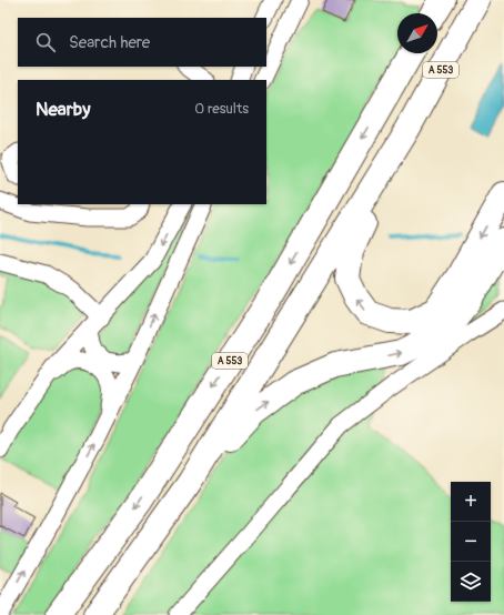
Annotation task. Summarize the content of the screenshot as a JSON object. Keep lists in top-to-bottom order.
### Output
{
  "streets": {
    "highway": ["A 553"]
  },
  "north": "top right",
  "page": {
    "search": "Search here",
    "heading": ["Nearby", "0 results"],
    "map_buttons": ["+", "−"]
  }
}
